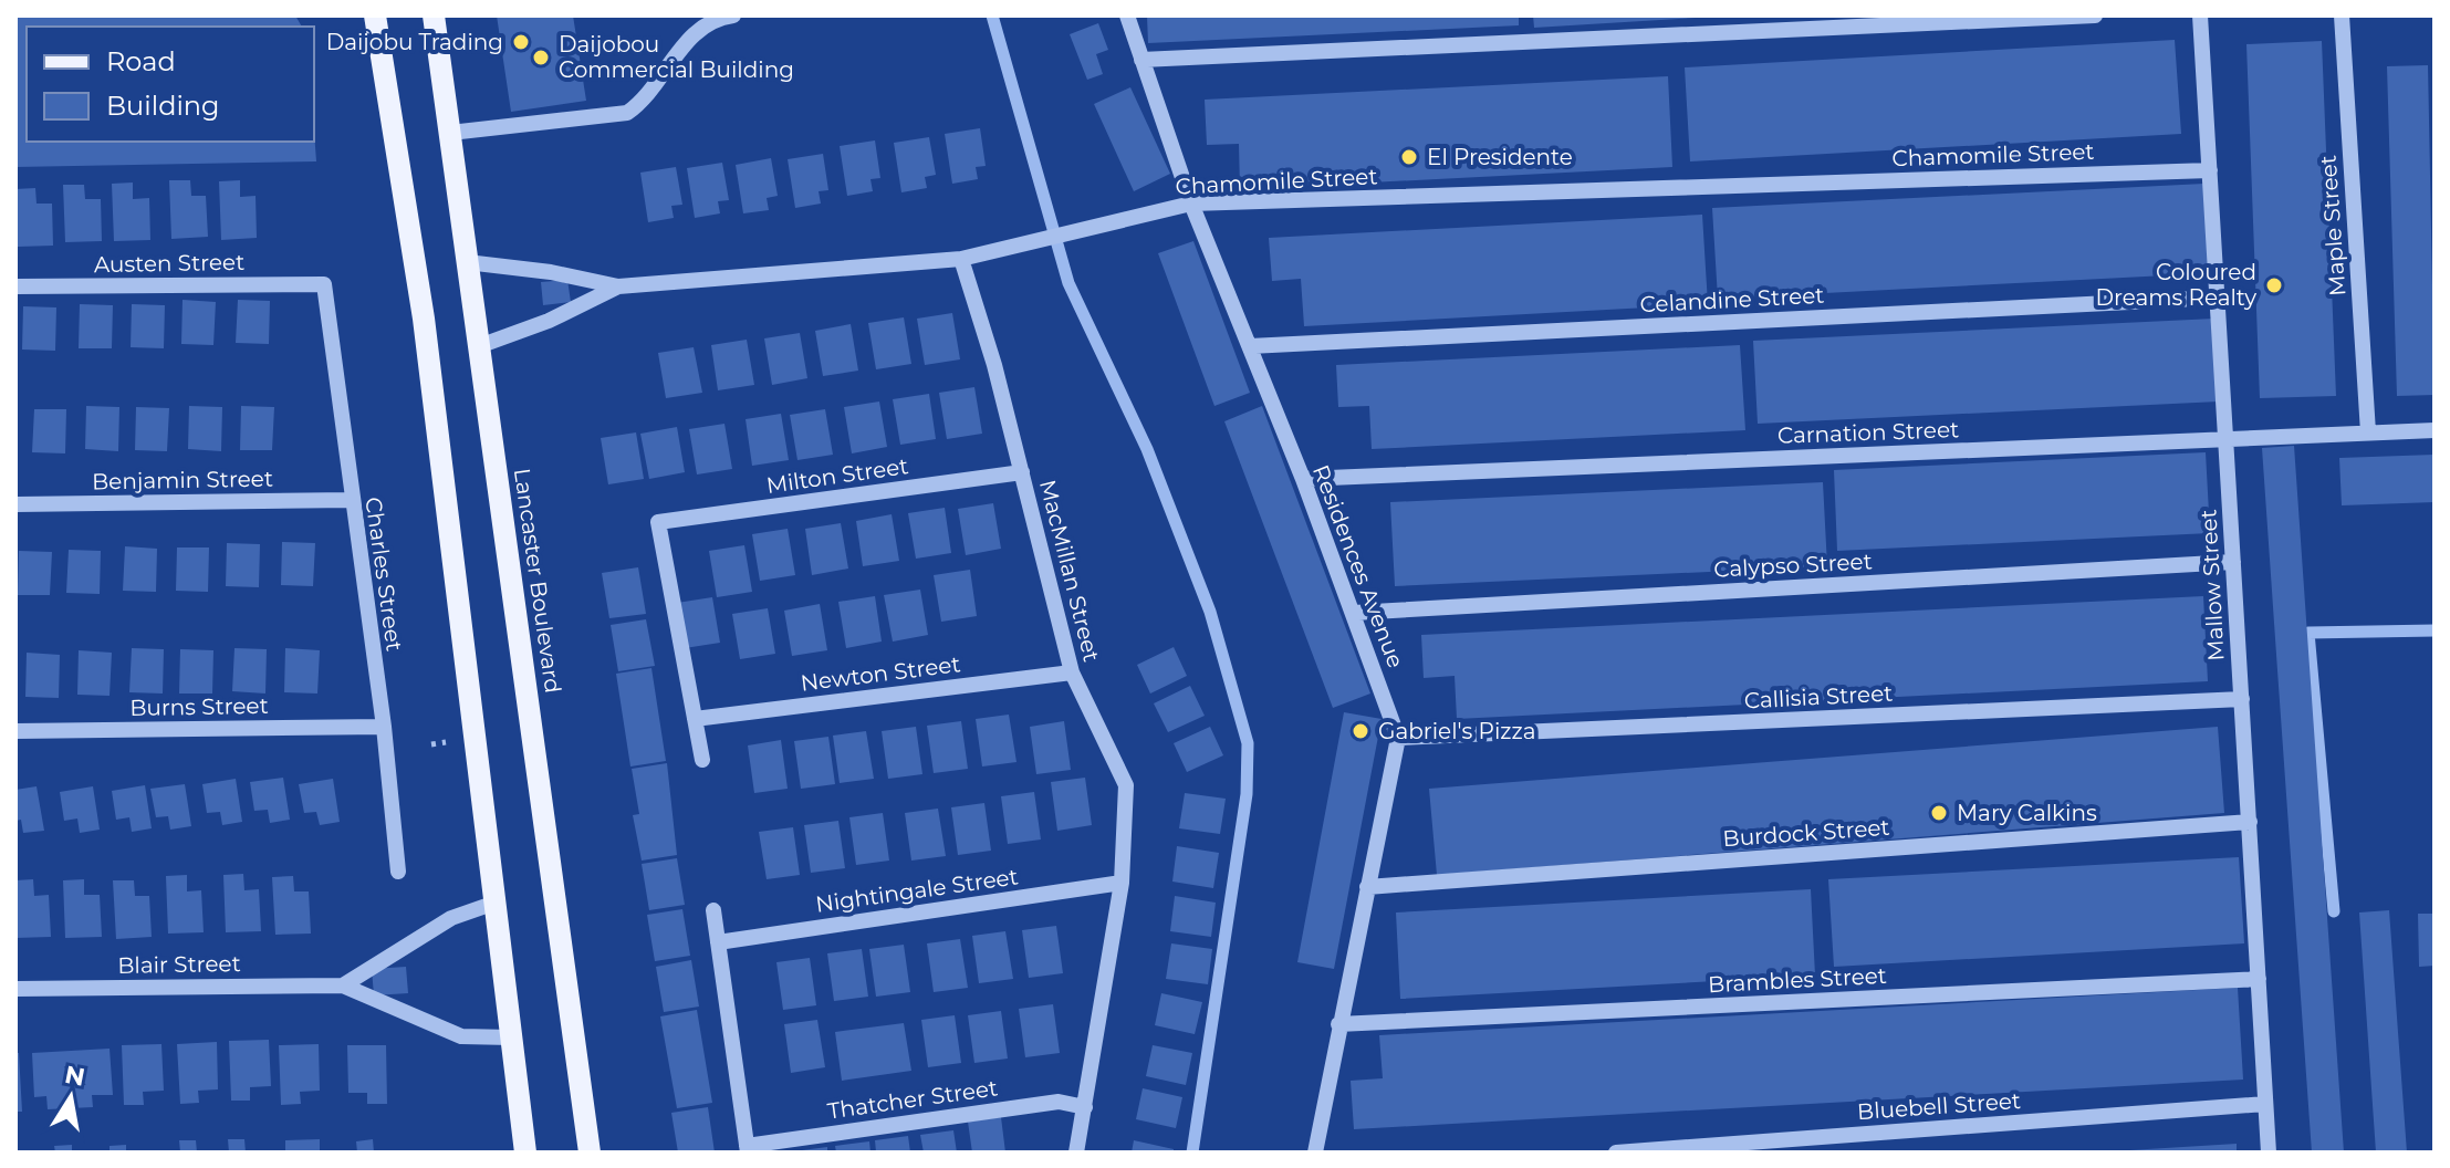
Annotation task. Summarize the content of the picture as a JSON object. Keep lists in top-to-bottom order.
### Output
{
  "streets": {
    "main road": ["Lancaster Boulevard"],
    "street": [
      "Chamomile Street",
      "Maple Street",
      "Austen Street",
      "Celandine Street",
      "Carnation Street",
      "Milton Street",
      "Benjamin Street",
      "Calypso Street",
      "Residences Avenue",
      "MacMillan Street",
      "Charles Street",
      "Mallow Street",
      "Newton Street",
      "Callisia Street",
      "Burns Street",
      "Burdock Street",
      "Nightingale Street",
      "Blair Street",
      "Brambles Street",
      "Thatcher Street",
      "Bluebell Street"
    ]
  },
  "crossings": [
    ["Chamomile Street", "Residences Avenue"],
    ["Chamomile Street", "MacMillan Street"],
    ["Chamomile Street", "Lancaster Boulevard"],
    ["Chamomile Street", "Mallow Street"],
    ["Maple Street", "Carnation Street"],
    ["Austen Street", "Charles Street"],
    ["Celandine Street", "Residences Avenue"],
    ["Celandine Street", "Mallow Street"],
    ["Carnation Street", "Residences Avenue"],
    ["Carnation Street", "Mallow Street"],
    ["Milton Street", "MacMillan Street"],
    ["Milton Street", "Newton Street"],
    ["Benjamin Street", "Charles Street"],
    ["Calypso Street", "Residences Avenue"],
    ["Calypso Street", "Mallow Street"],
    ["Residences Avenue", "Callisia Street"],
    ["MacMillan Street", "Newton Street"],
    ["MacMillan Street", "Nightingale Street"],
    ["MacMillan Street", "Thatcher Street"],
    ["Charles Street", "Burns Street"],
    ["Mallow Street", "Callisia Street"],
    ["Mallow Street", "Burdock Street"],
    ["Mallow Street", "Brambles Street"],
    ["Mallow Street", "Bluebell Street"]
  ],
  "places": [
    "Daijobu Trading",
    "Daijobou Commercial Building",
    "El Presidente",
    "Coloured Dreams Realty",
    "Gabriel's Pizza",
    "Mary Calkins"
  ],
  "legend": ["Road", "Building"],
  "north": "top"
}
